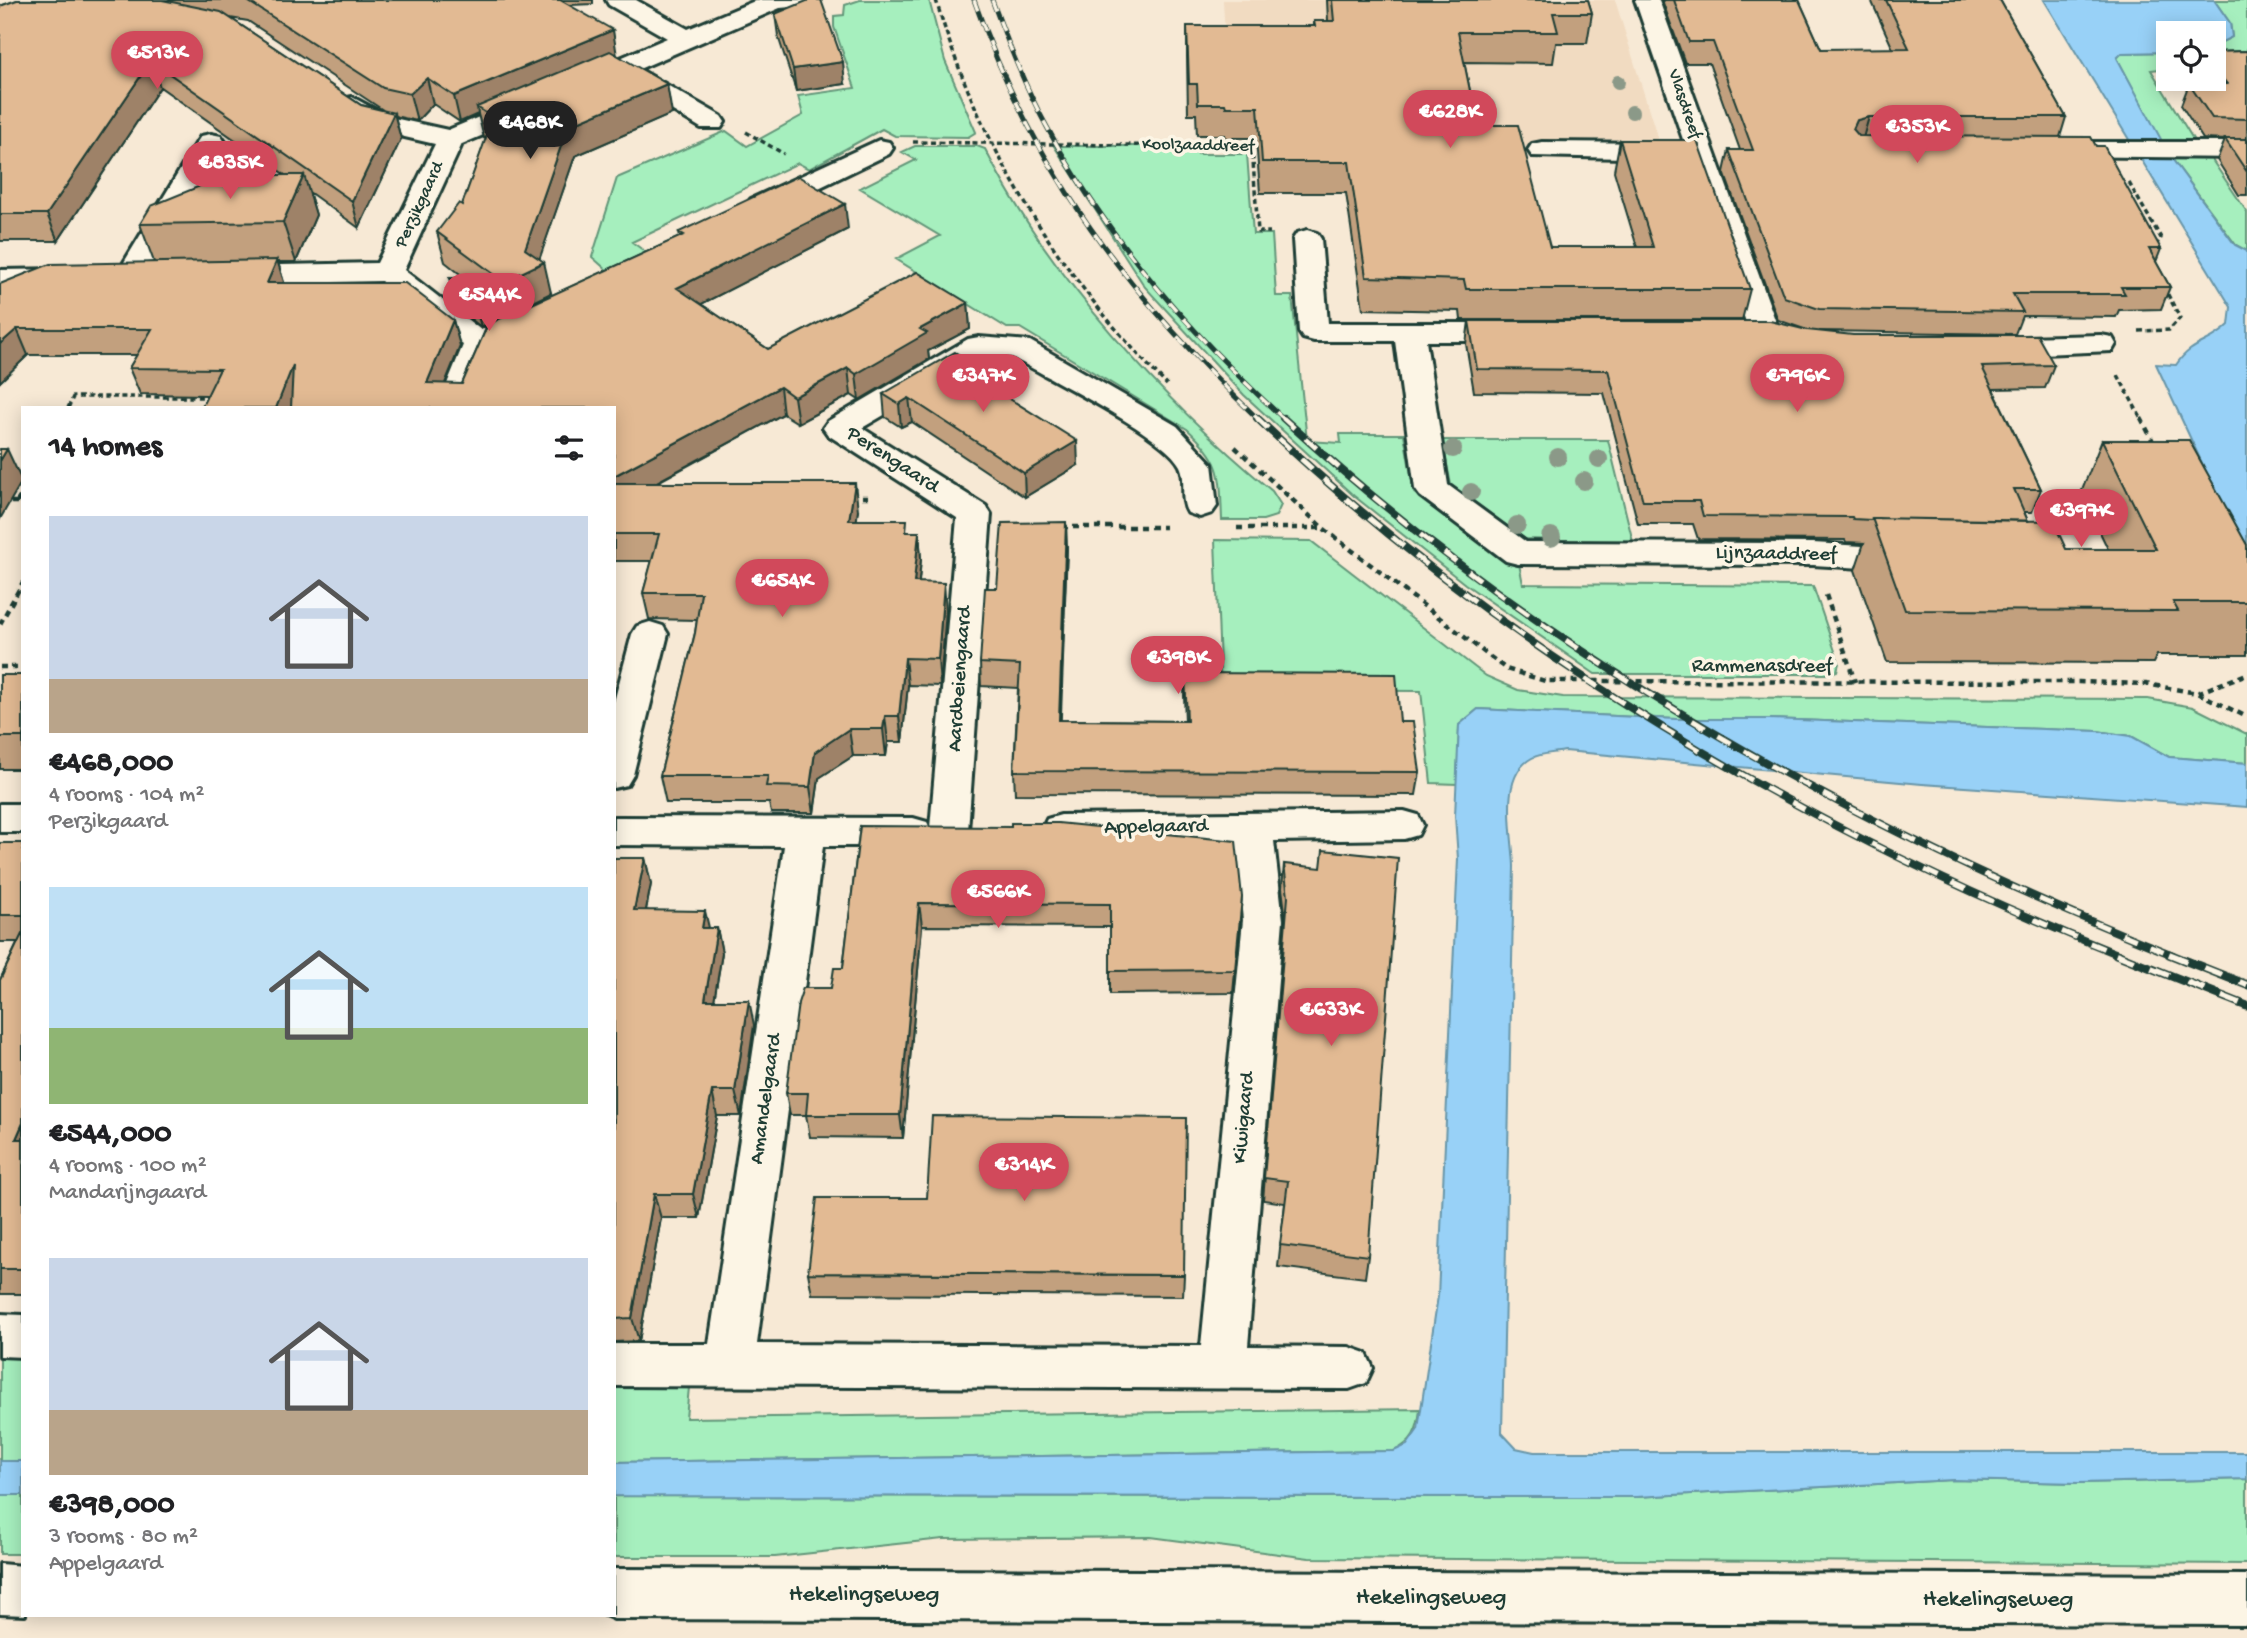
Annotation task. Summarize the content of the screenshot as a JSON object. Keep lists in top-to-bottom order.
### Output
{
  "streets": {
    "street": [
      "Vlasdreef",
      "Perzikgaard",
      "Perengaard",
      "Lijnzaaddreef",
      "Aardbeiengaard",
      "Appelgaard",
      "Amandelgaard",
      "Kiwigaard",
      "Hekelingseweg"
    ],
    "path": ["Koolzaaddreef", "Rammenasdreef"]
  },
  "crossings": [
    ["Perengaard", "Aardbeiengaard"],
    ["Appelgaard", "Kiwigaard"]
  ],
  "page": {
    "price": [
      "€513K",
      "€628K",
      "€468K",
      "€353K",
      "€835K",
      "€544K",
      "€347K",
      "€796K",
      "€397K",
      "€654K",
      "€398K",
      "€566K",
      "€633K",
      "€314K"
    ],
    "heading": "14 homes",
    "list": [
      {
        "name": "€468,000",
        "note": "4 rooms · 104 m² · Perzikgaard"
      },
      {
        "name": "€544,000",
        "note": "4 rooms · 100 m² · Mandarijngaard"
      },
      {
        "name": "€398,000",
        "note": "3 rooms · 80 m² · Appelgaard"
      }
    ]
  }
}
